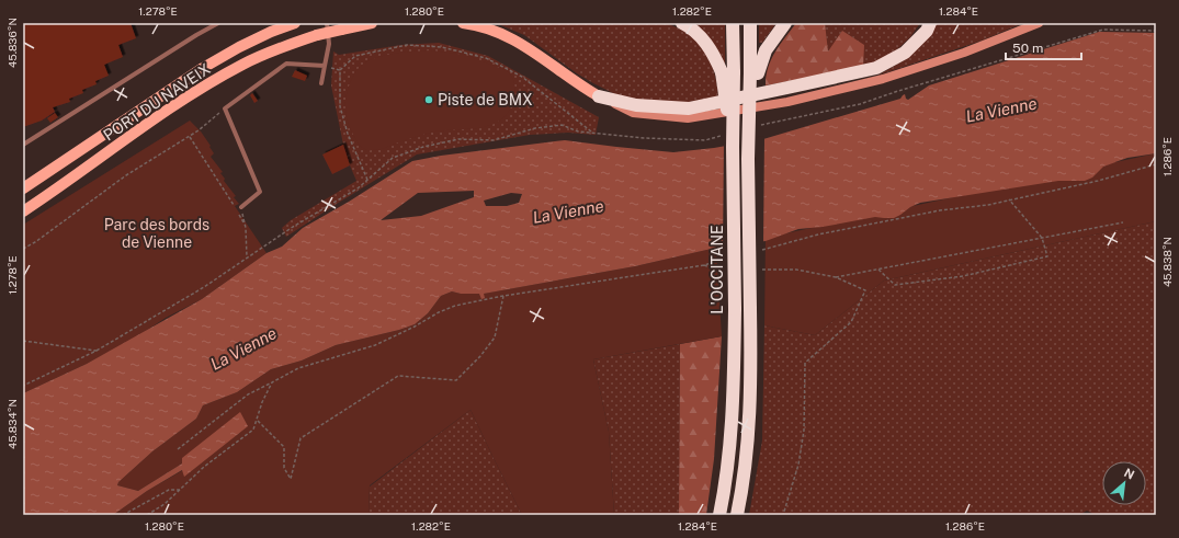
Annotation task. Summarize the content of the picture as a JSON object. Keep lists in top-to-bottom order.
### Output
{
  "streets": {
    "highway": ["L'OCCITANE"],
    "main road": ["PORT DU NAVEIX"]
  },
  "water": ["La Vienne"],
  "parks": ["Parc des bords de Vienne"],
  "places": ["Piste de BMX"],
  "scale_bar": "50 m",
  "north": "top right",
  "coordinates": [
    "1.278°E",
    "1.280°E",
    "1.282°E",
    "1.284°E",
    "45.836°N",
    "1.286°E",
    "45.838°N",
    "45.834°N"
  ]
}
